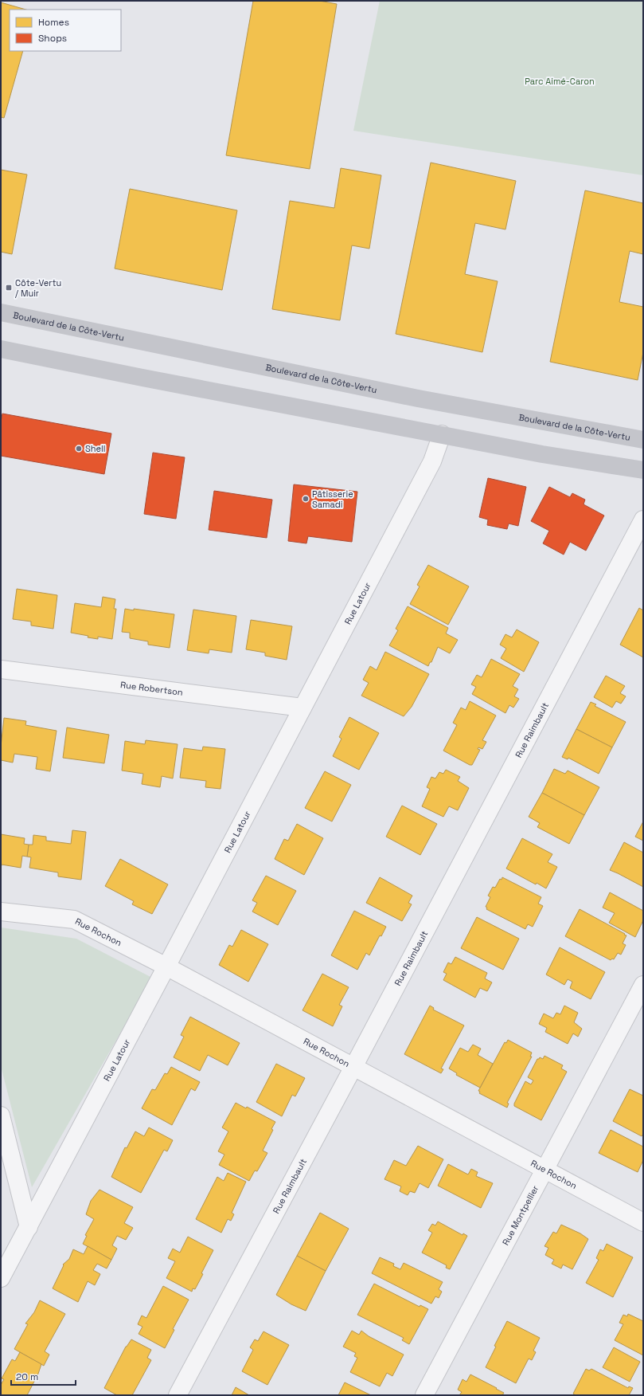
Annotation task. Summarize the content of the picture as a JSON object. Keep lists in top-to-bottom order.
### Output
{
  "streets": {
    "main road": ["Boulevard de la Côte-Vertu"],
    "street": [
      "Rue Latour",
      "Rue Robertson",
      "Rue Raimbault",
      "Rue Rochon",
      "Rue Montpellier"
    ]
  },
  "crossings": [
    ["Rue Latour", "Rue Robertson"],
    ["Rue Latour", "Rue Rochon"],
    ["Rue Raimbault", "Rue Rochon"],
    ["Rue Rochon", "Rue Montpellier"]
  ],
  "parks": ["Parc Aimé-Caron"],
  "places": {
    "transit": ["Côte-Vertu / Muir"],
    "other": ["Shell", "Pâtisserie Samadi"]
  },
  "legend": ["Homes", "Shops"],
  "scale_bar": "20 m"
}
